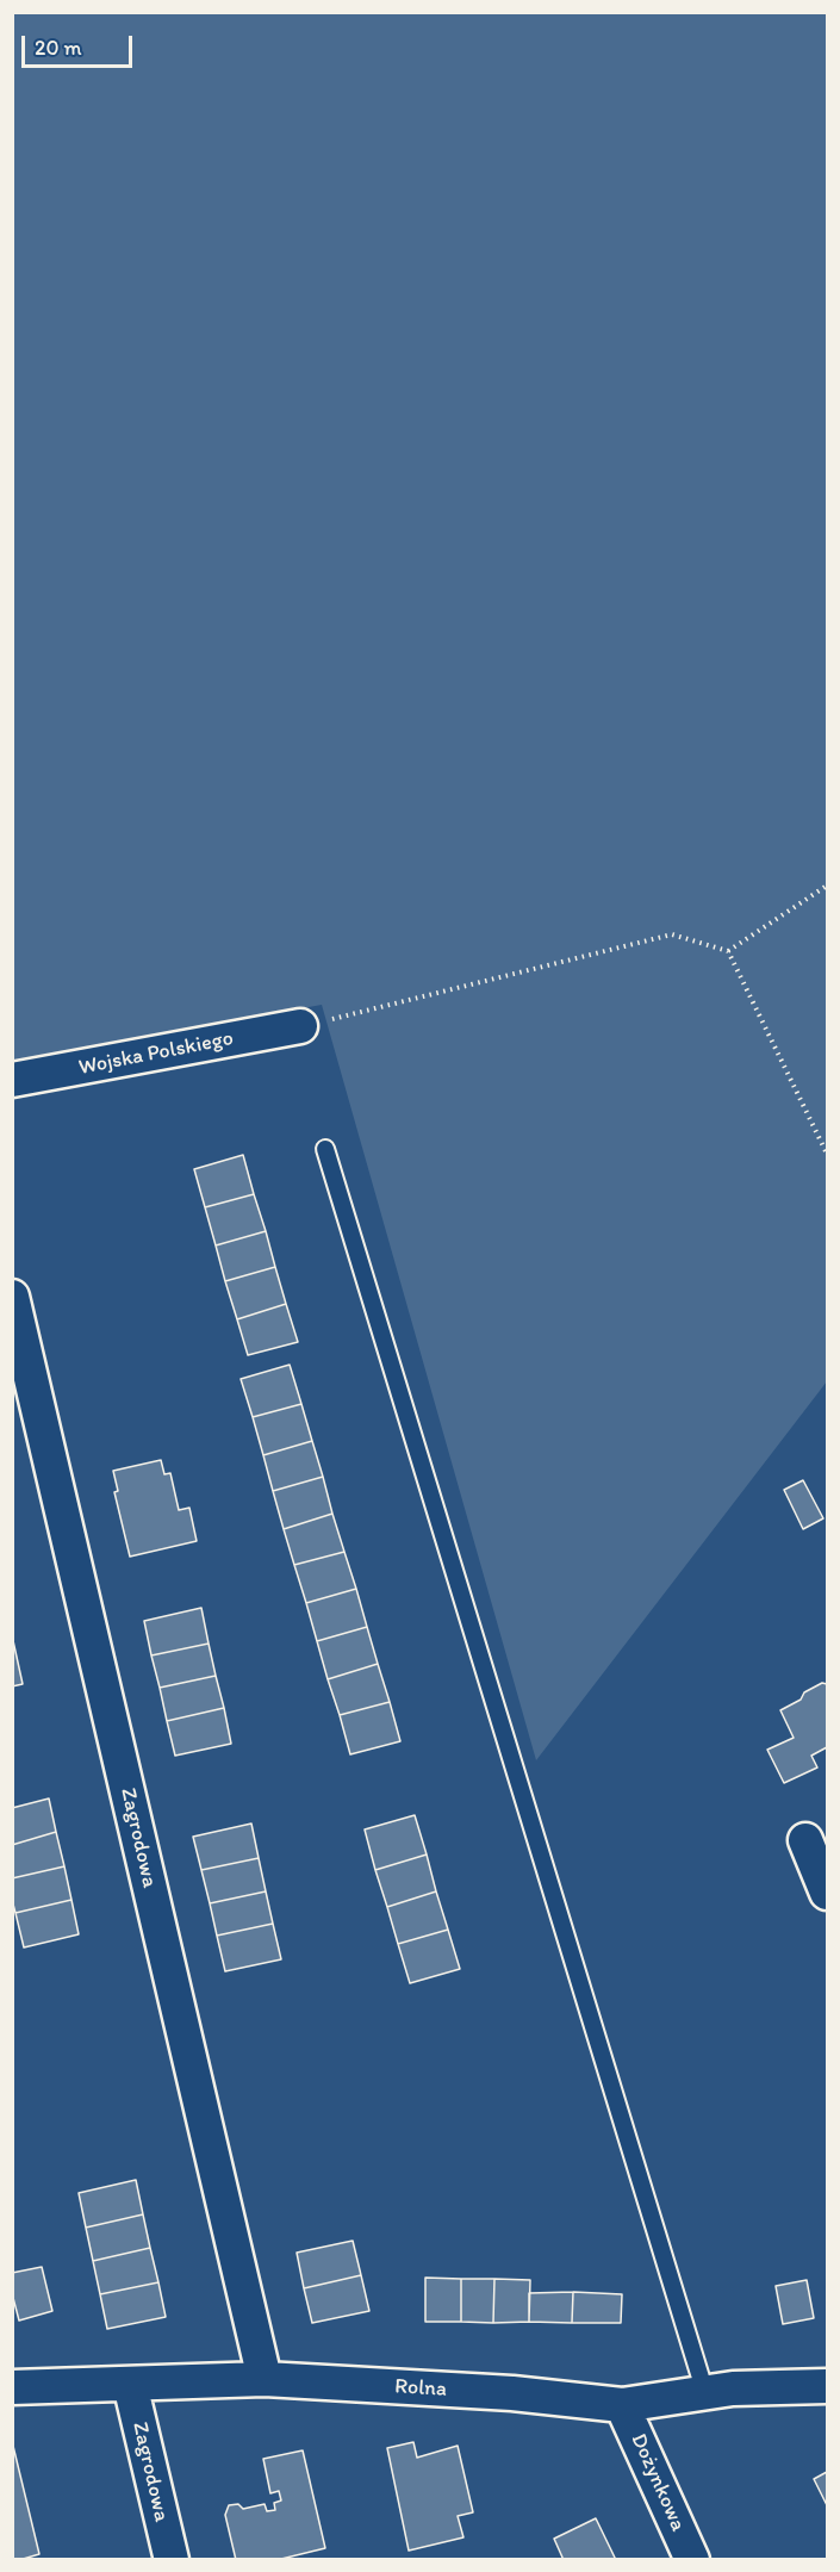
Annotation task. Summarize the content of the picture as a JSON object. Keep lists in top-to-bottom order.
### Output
{
  "streets": {
    "street": [
      "Wojska Polskiego",
      "Zagrodowa",
      "Rolna",
      "Dożynkowa"
    ]
  },
  "crossings": [
    ["Zagrodowa", "Rolna"],
    ["Rolna", "Dożynkowa"]
  ],
  "scale_bar": "20 m"
}
